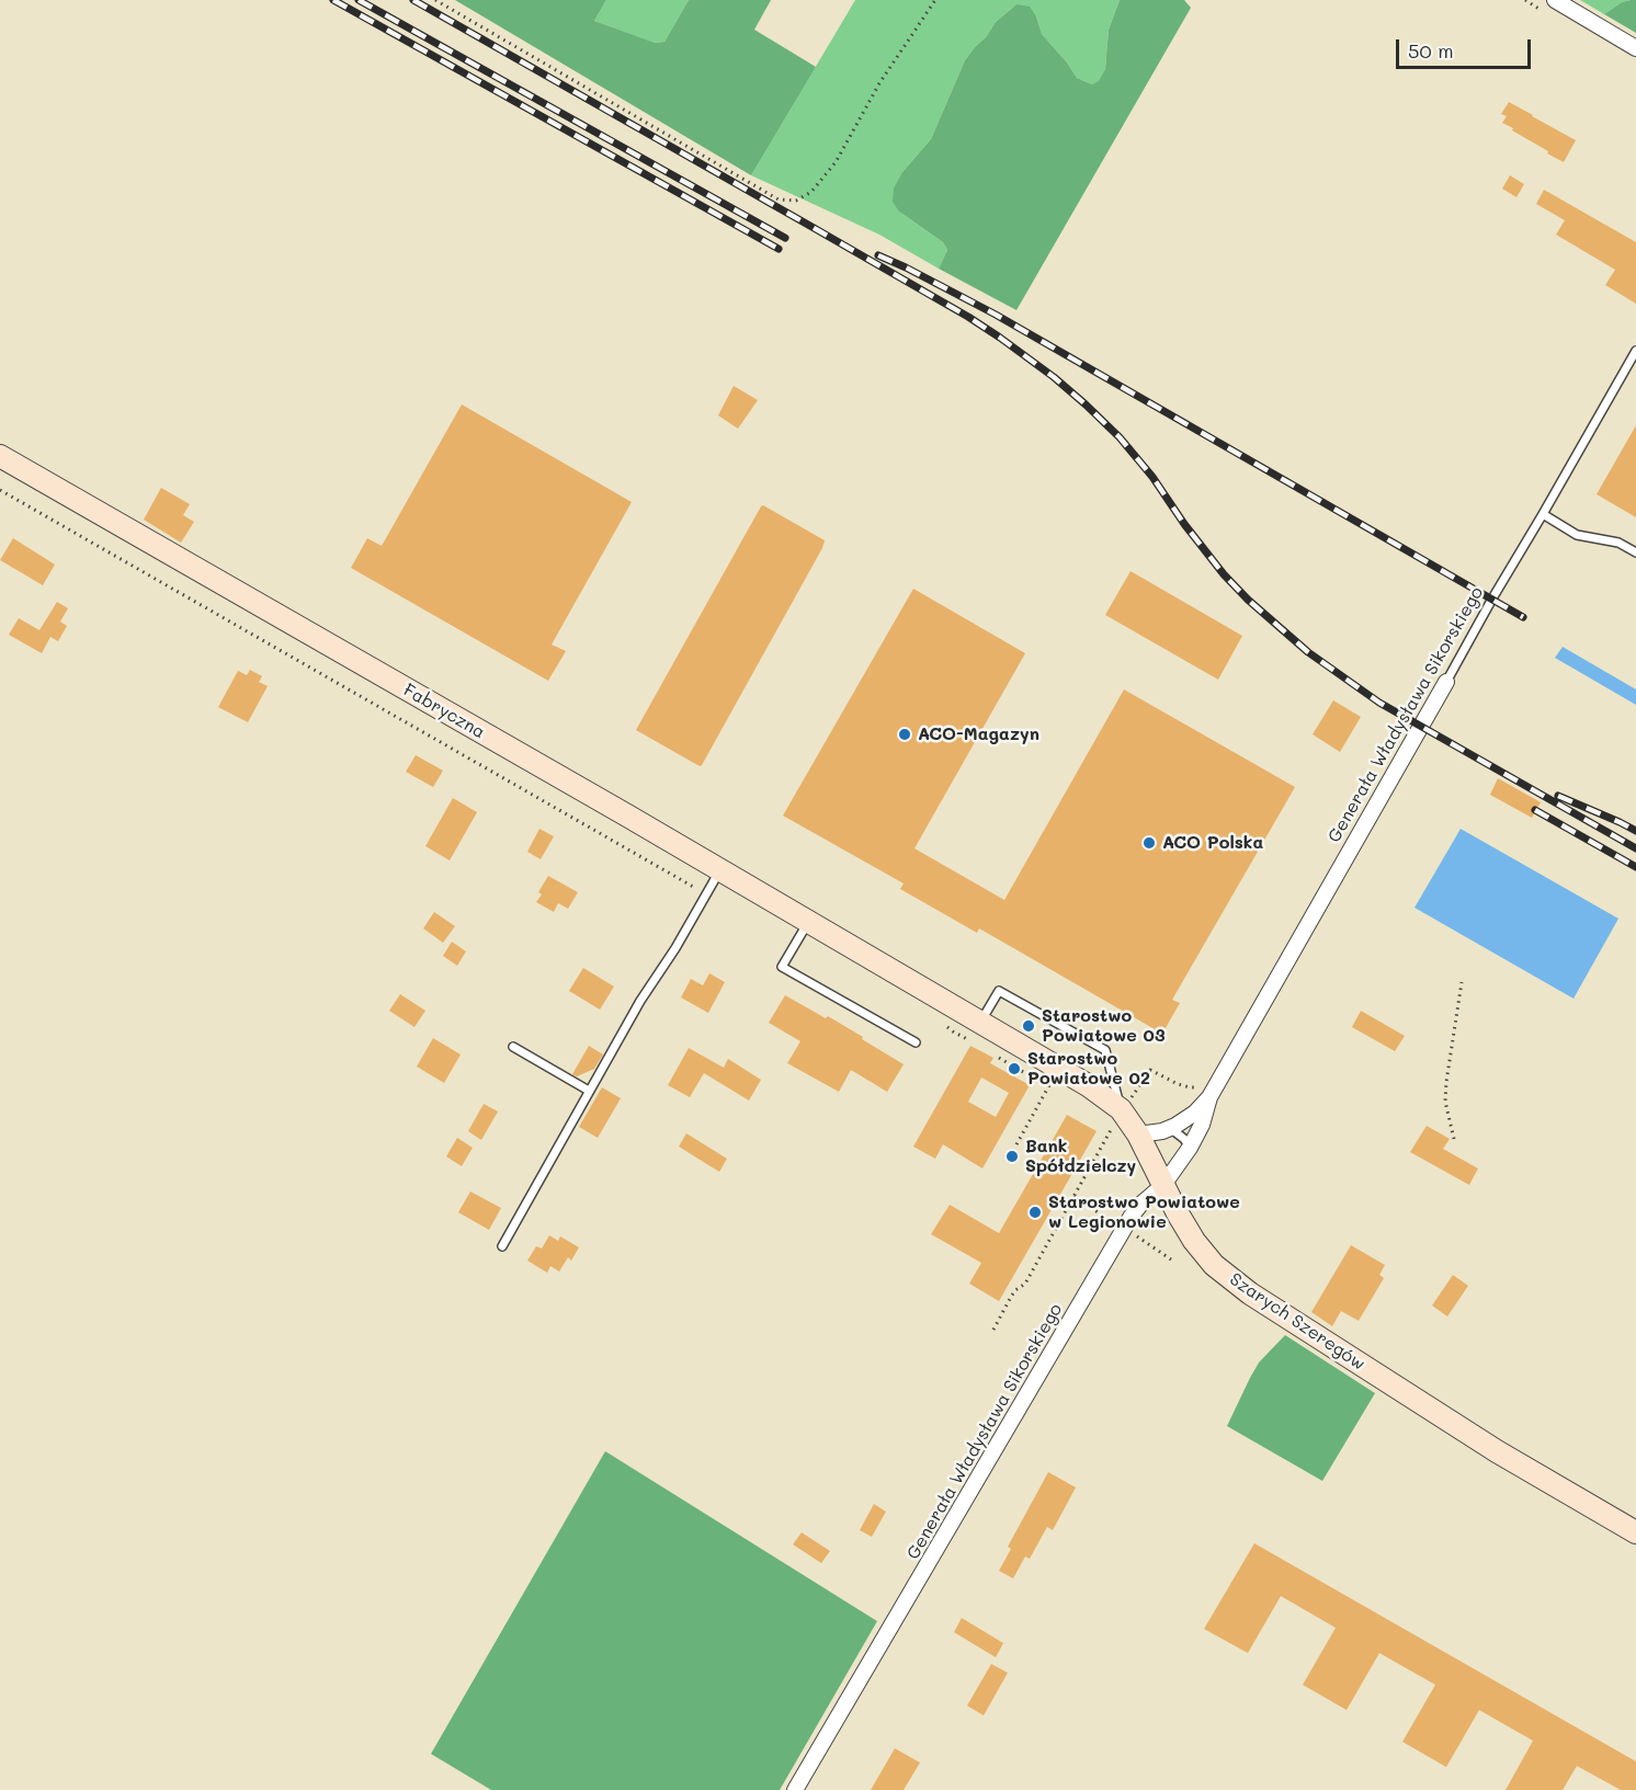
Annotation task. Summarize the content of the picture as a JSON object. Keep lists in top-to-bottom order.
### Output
{
  "streets": {
    "street": ["Fabryczna", "Generała Władysława Sikorskiego", "Szarych Szeregów"]
  },
  "crossings": [
    ["Fabryczna", "Szarych Szeregów"],
    ["Generała Władysława Sikorskiego", "Szarych Szeregów"]
  ],
  "places": [
    "ACO-Magazyn",
    "ACO Polska",
    "Starostwo Powiatowe 03",
    "Starostwo Powiatowe 02",
    "Bank Spółdzielczy",
    "Starostwo Powiatowe w Legionowie"
  ],
  "scale_bar": "50 m"
}
